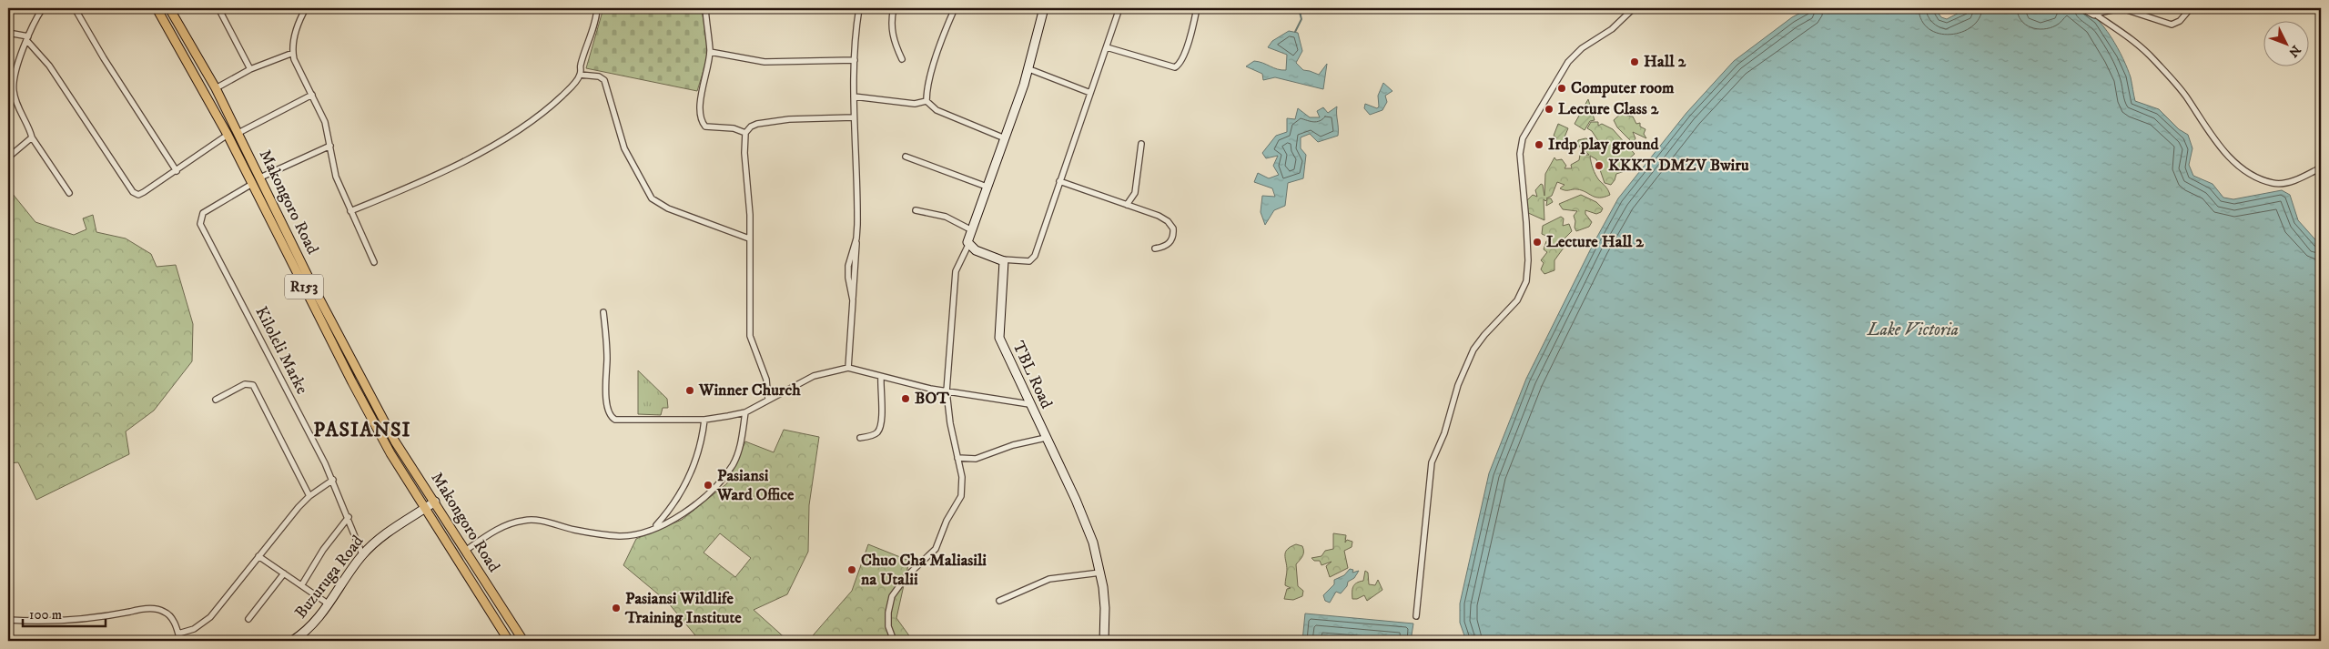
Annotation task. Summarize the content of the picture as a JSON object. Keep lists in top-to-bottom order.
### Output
{
  "streets": {
    "main road": ["Makongoro Road", "R153"],
    "street": ["Kiloleli Marke", "TBL Road", "Buzuruga Road"]
  },
  "crossings": [
    ["Makongoro Road", "Kiloleli Marke"],
    ["Makongoro Road", "Buzuruga Road"],
    ["Kiloleli Marke", "Buzuruga Road"]
  ],
  "districts": ["PASIANSI"],
  "water": ["Lake Victoria"],
  "places": [
    "Hall 2",
    "Computer room",
    "Lecture Class 2",
    "Irdp play ground",
    "KKKT DMZV Bwiru",
    "Lecture Hall 2",
    "Winner Church",
    "BOT",
    "Pasiansi Ward Office",
    "Chuo Cha Maliasili na Utalii",
    "Pasiansi Wildlife Training Institute"
  ],
  "scale_bar": "100 m",
  "north": "bottom right"
}
